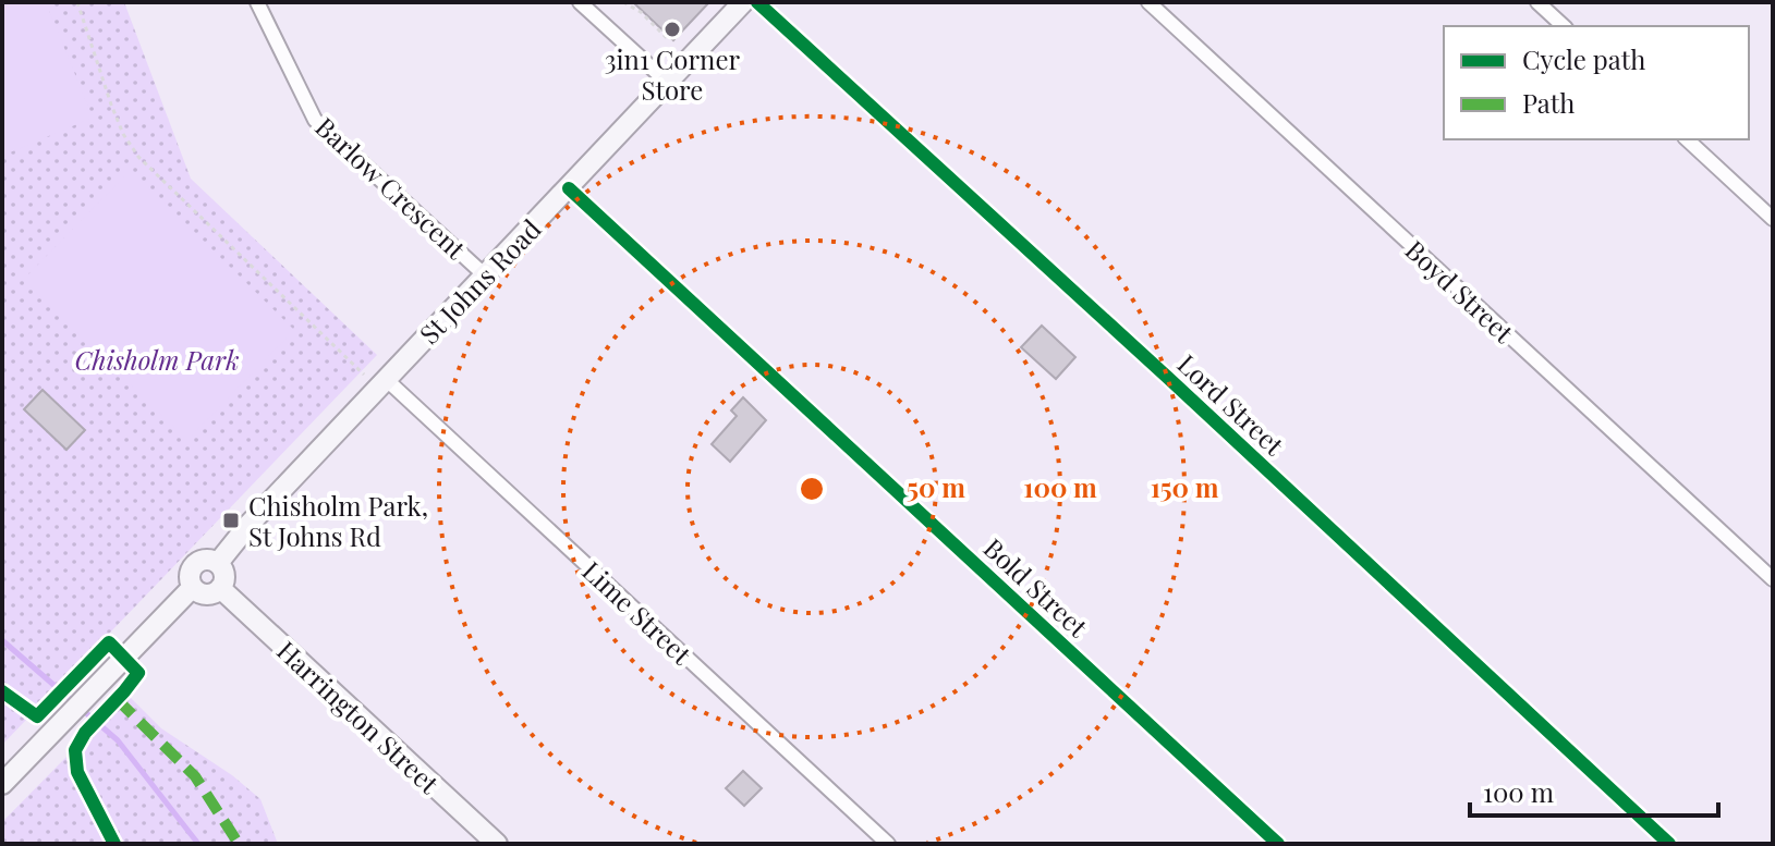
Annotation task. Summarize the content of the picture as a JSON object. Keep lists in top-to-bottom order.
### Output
{
  "streets": {
    "main road": ["St Johns Road", "Harrington Street"],
    "street": [
      "Barlow Crescent",
      "Boyd Street",
      "Lord Street",
      "Bold Street",
      "Lime Street"
    ]
  },
  "crossings": [
    ["Barlow Crescent", "St Johns Road"],
    ["St Johns Road", "Bold Street"],
    ["St Johns Road", "Lime Street"],
    ["St Johns Road", "Harrington Street"]
  ],
  "parks": ["Chisholm Park"],
  "places": {
    "other": ["3in1 Corner Store"],
    "transit": ["Chisholm Park, St Johns Rd"]
  },
  "legend": ["Cycle path", "Path"],
  "scale_bar": "100 m",
  "rings": ["50 m", "100 m", "150 m"]
}
